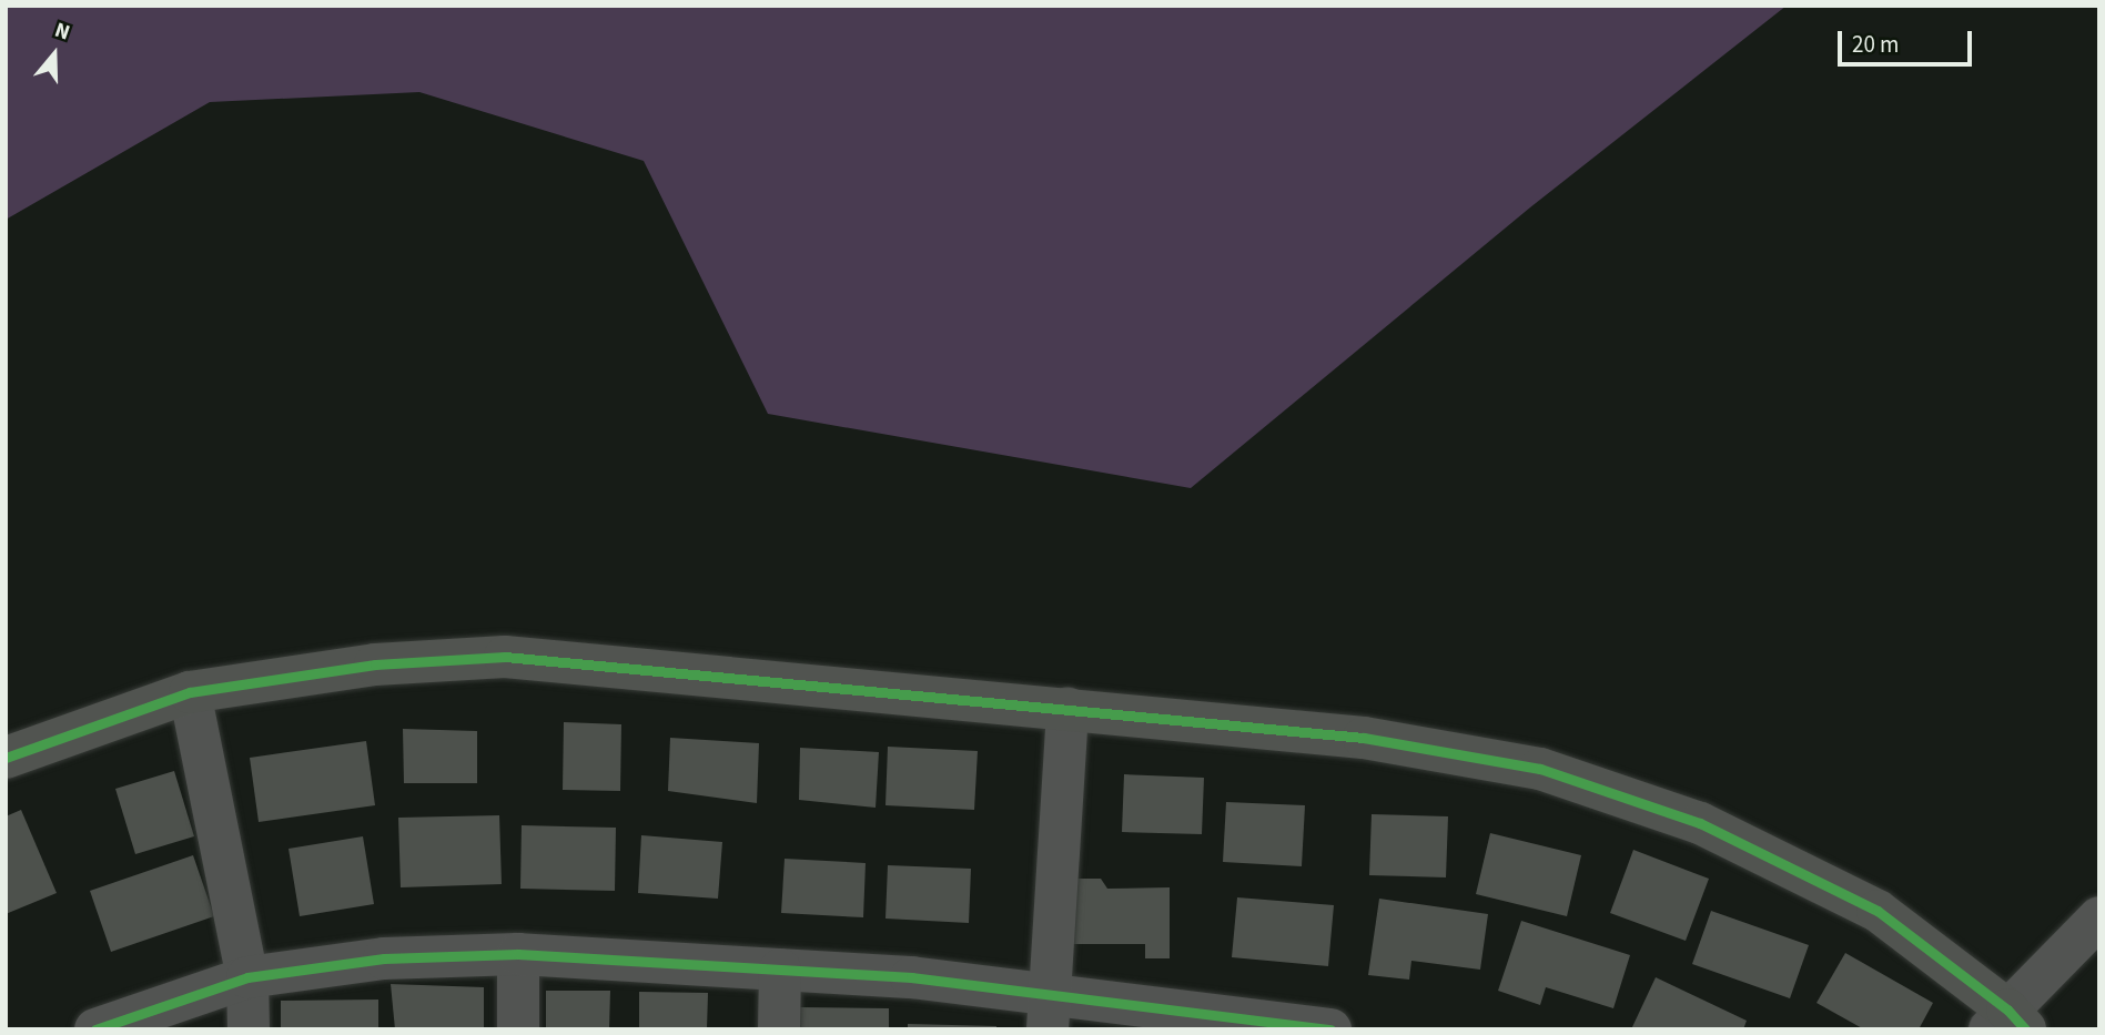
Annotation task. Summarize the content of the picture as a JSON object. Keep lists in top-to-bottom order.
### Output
{
  "scale_bar": "20 m",
  "north": "top"
}
